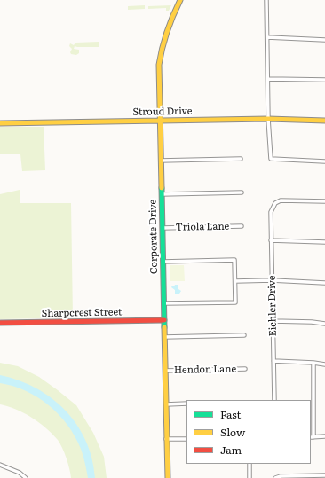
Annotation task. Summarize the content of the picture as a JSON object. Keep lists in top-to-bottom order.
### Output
{
  "streets": {
    "street": [
      "Stroud Drive",
      "Triola Lane",
      "Corporate Drive",
      "Eichler Drive",
      "Sharpcrest Street",
      "Hendon Lane"
    ]
  },
  "crossings": [
    ["Stroud Drive", "Corporate Drive"],
    ["Triola Lane", "Corporate Drive"],
    ["Corporate Drive", "Sharpcrest Street"],
    ["Corporate Drive", "Hendon Lane"]
  ],
  "legend": ["Fast", "Slow", "Jam"]
}
